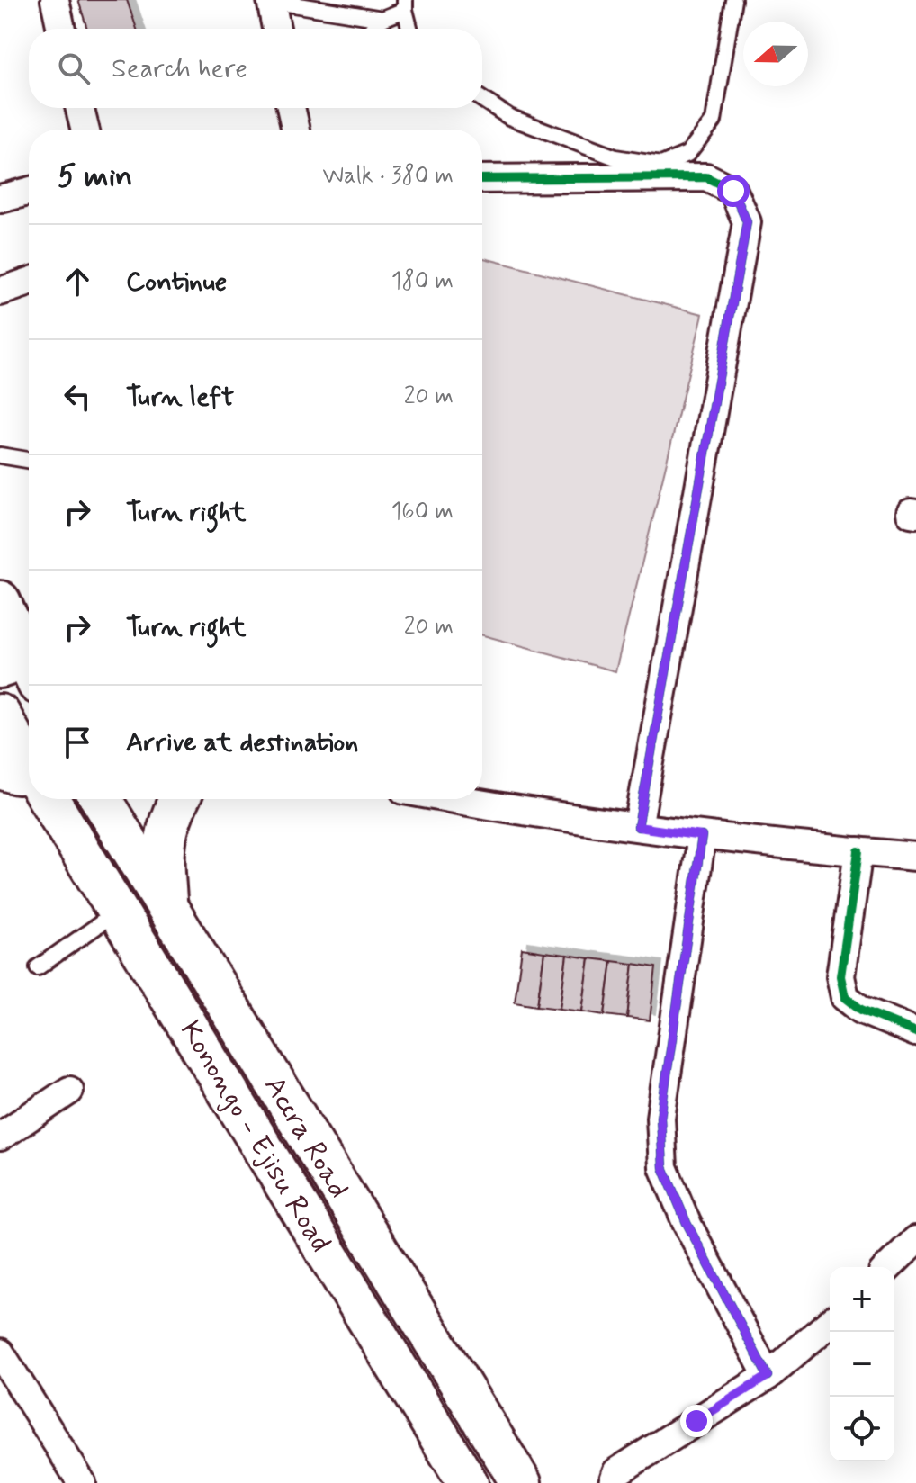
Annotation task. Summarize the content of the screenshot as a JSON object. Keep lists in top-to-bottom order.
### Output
{
  "streets": {
    "highway": ["Konongo - Ejisu Road", "Accra Road"]
  },
  "north": "left",
  "page": {
    "search": "Search here",
    "heading": ["5 min", "Walk · 380 m"],
    "list": [
      ["Continue", "180 m"],
      ["Turn left", "20 m"],
      ["Turn right", "160 m"],
      ["Turn right", "20 m"],
      "Arrive at destination"
    ],
    "map_buttons": ["+", "−"]
  }
}
